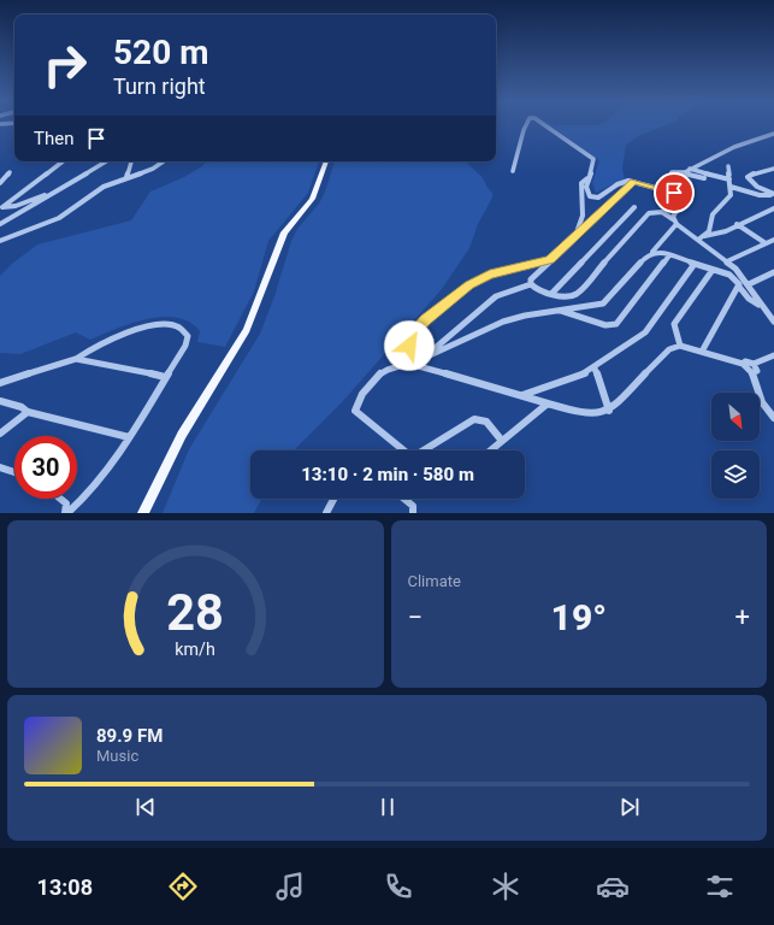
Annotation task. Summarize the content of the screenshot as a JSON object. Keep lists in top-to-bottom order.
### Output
{
  "north": "bottom right",
  "page": {
    "turn": ["520 m", "Turn right"],
    "then": "Then",
    "limit": "30",
    "trip": "13:10 · 2 min · 580 m",
    "tile": "Climate",
    "heat": ["−", "19°", "+"],
    "song": ["89.9 FM", "Music"],
    "tabs": "13:08",
    "gauge": ["28", "km/h"]
  }
}
